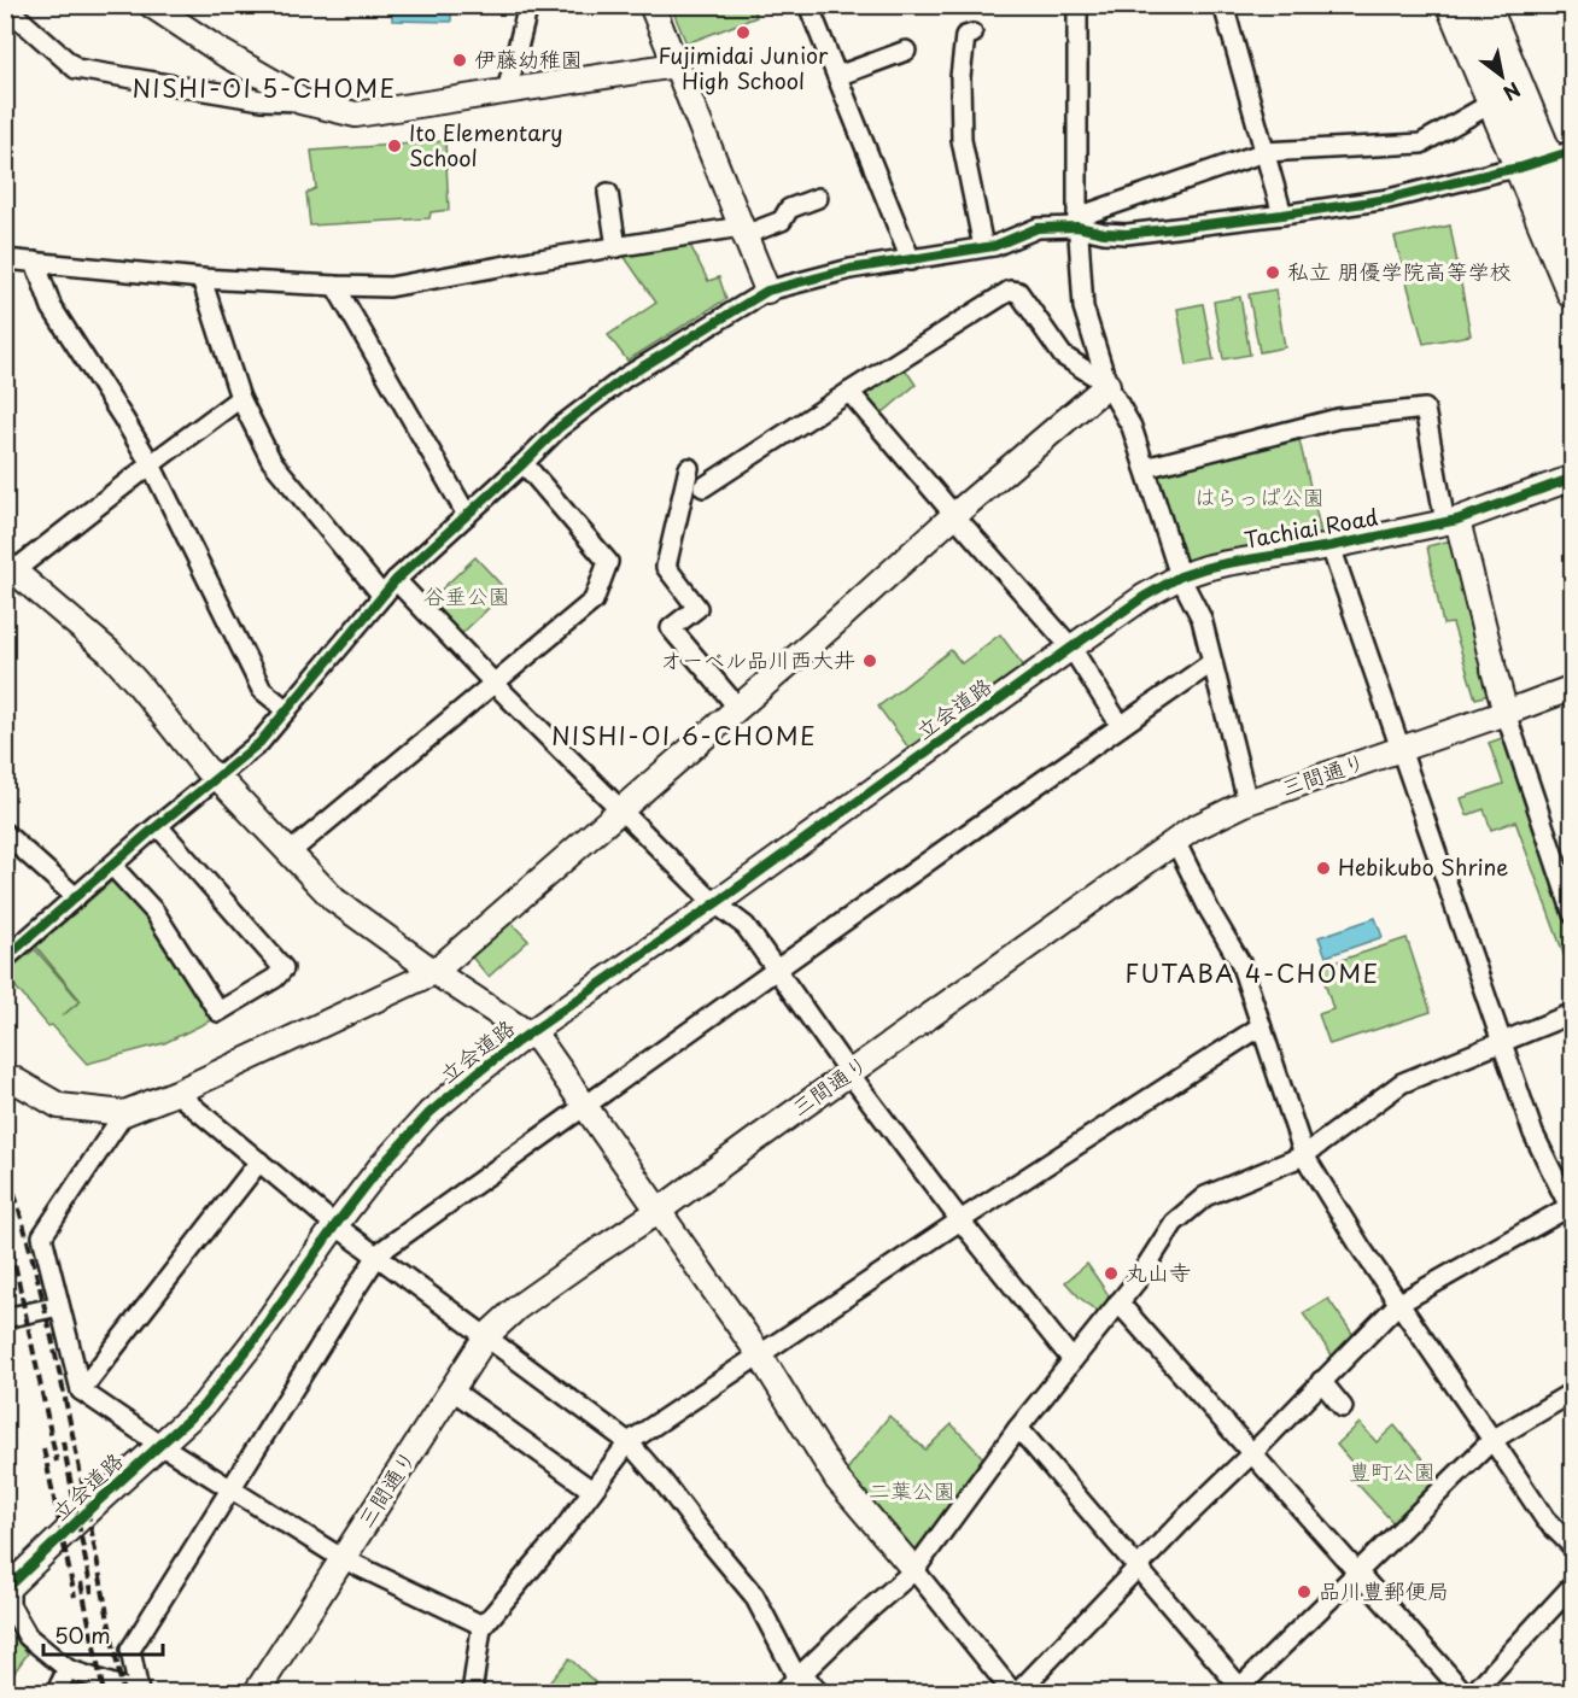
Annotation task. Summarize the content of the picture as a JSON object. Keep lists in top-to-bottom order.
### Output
{
  "streets": {
    "street": ["Tachiai Road", "立会道路", "三間通り"]
  },
  "crossings": [
    ["Tachiai Road", "立会道路"]
  ],
  "districts": ["NISHI-OI 5-CHOME", "NISHI-OI 6-CHOME", "FUTABA 4-CHOME"],
  "parks": [
    "はらっぱ公園",
    "谷垂公園",
    "豊町公園",
    "二葉公園"
  ],
  "places": [
    "Fujimidai Junior High School",
    "伊藤幼稚園",
    "Ito Elementary School",
    "私立 朋優学院高等学校",
    "オーベル品川西大井",
    "Hebikubo Shrine",
    "丸山寺",
    "品川豊郵便局"
  ],
  "scale_bar": "50 m",
  "north": "bottom right"
}
